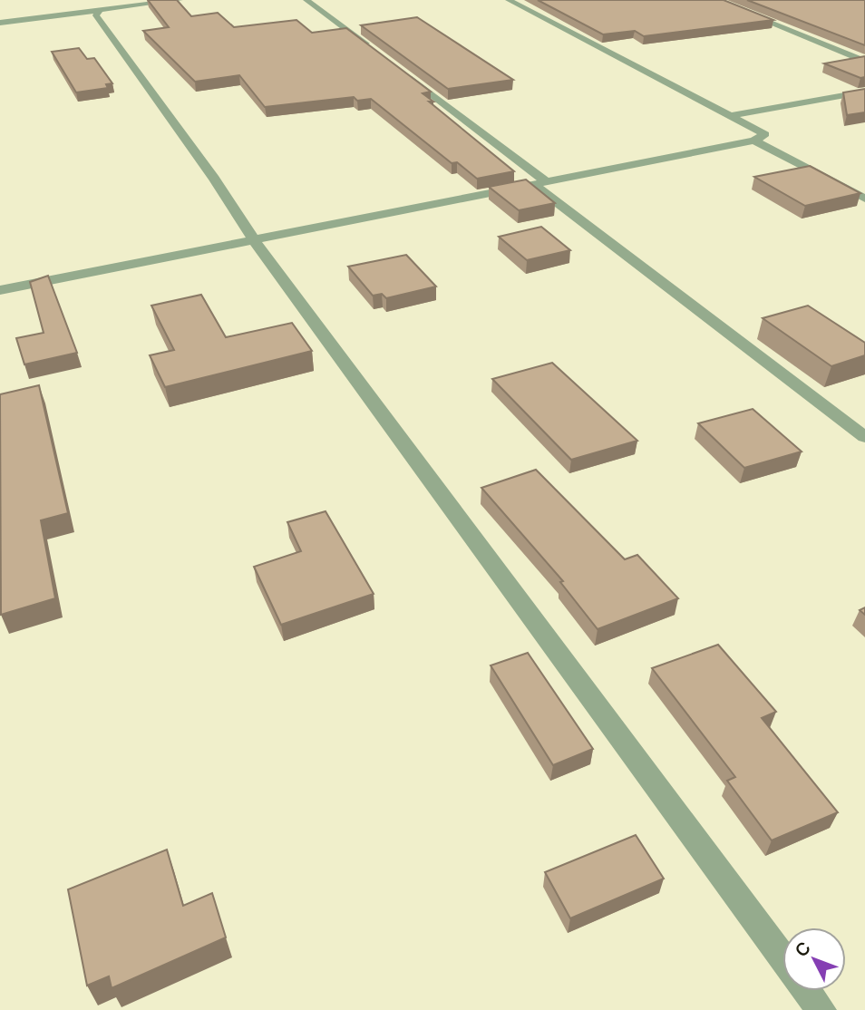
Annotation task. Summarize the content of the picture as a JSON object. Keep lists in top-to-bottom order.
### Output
{
  "north": "top left"
}
